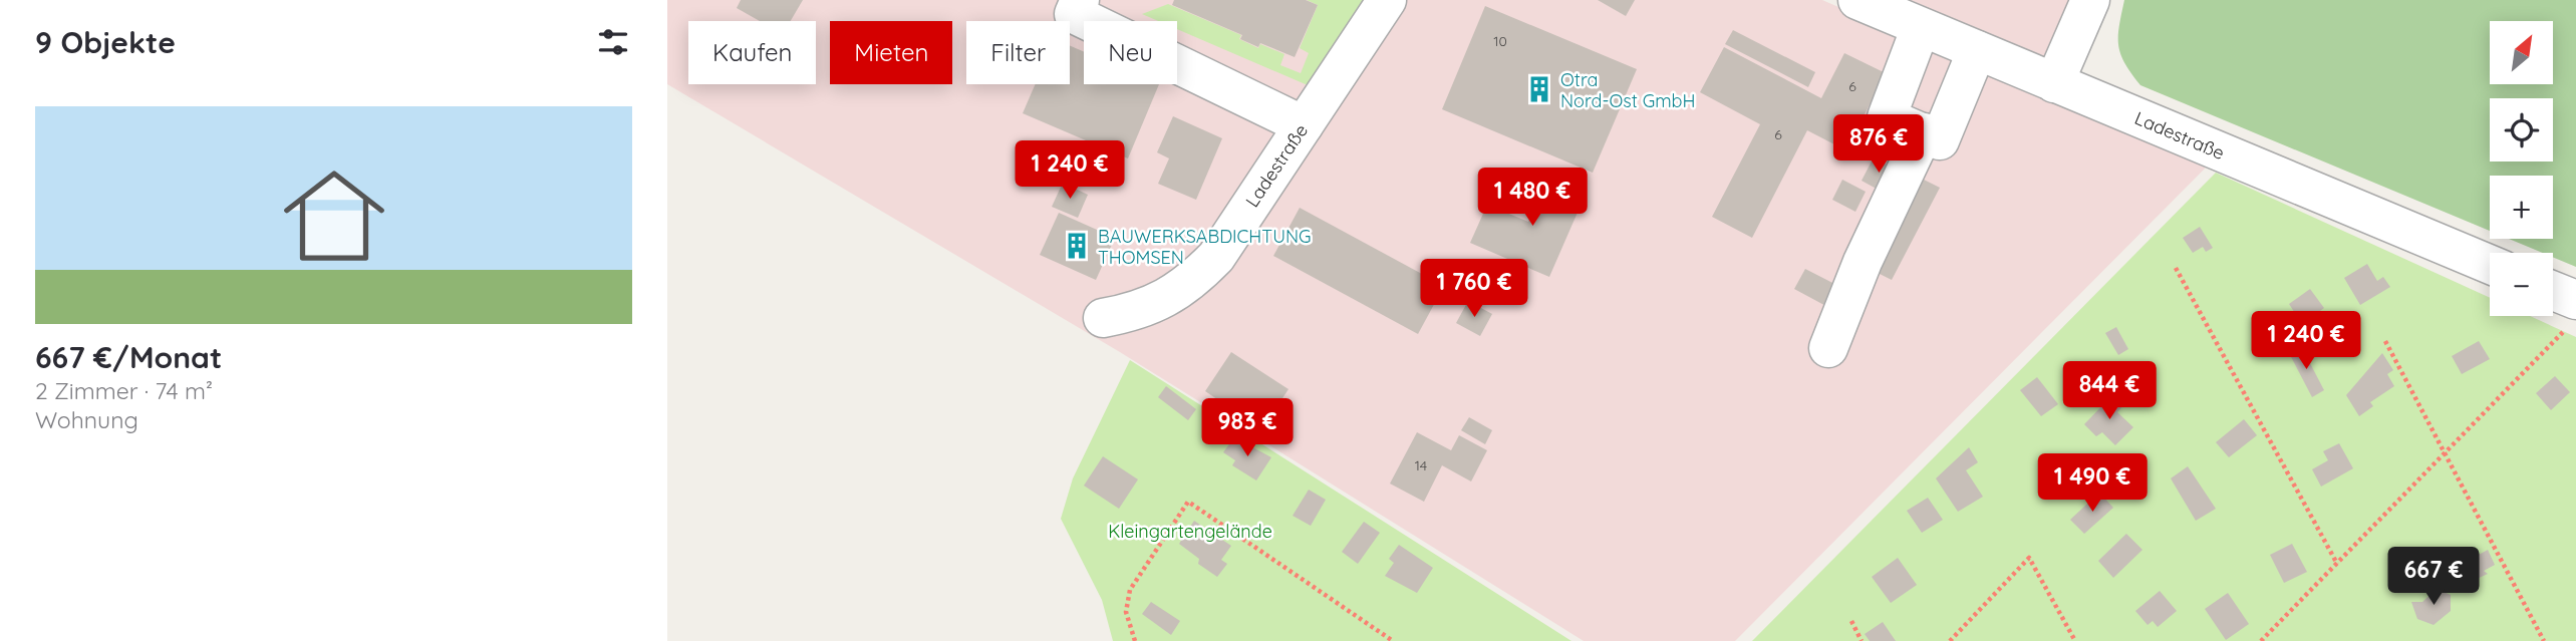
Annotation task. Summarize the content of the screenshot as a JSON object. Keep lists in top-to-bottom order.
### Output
{
  "streets": {
    "street": ["Ladestraße"]
  },
  "parks": ["Kleingartengelände"],
  "places": {
    "building": ["Otra Nord-Ost GmbH", "BAUWERKSABDICHTUNG THOMSEN"]
  },
  "house_numbers": [
    "10",
    "6",
    "6",
    "14"
  ],
  "north": "top right",
  "page": {
    "heading": "9 Objekte",
    "map_buttons": ["+", "−"],
    "chip": [
      "Kaufen",
      "Mieten",
      "Filter",
      "Neu"
    ],
    "list": [
      {
        "name": "667 €/Monat",
        "note": "2 Zimmer · 74 m² · Wohnung"
      }
    ],
    "price": [
      "876 €",
      "1 240 €",
      "1 480 €",
      "1 760 €",
      "1 240 €",
      "844 €",
      "983 €",
      "1 490 €",
      "667 €"
    ]
  }
}
